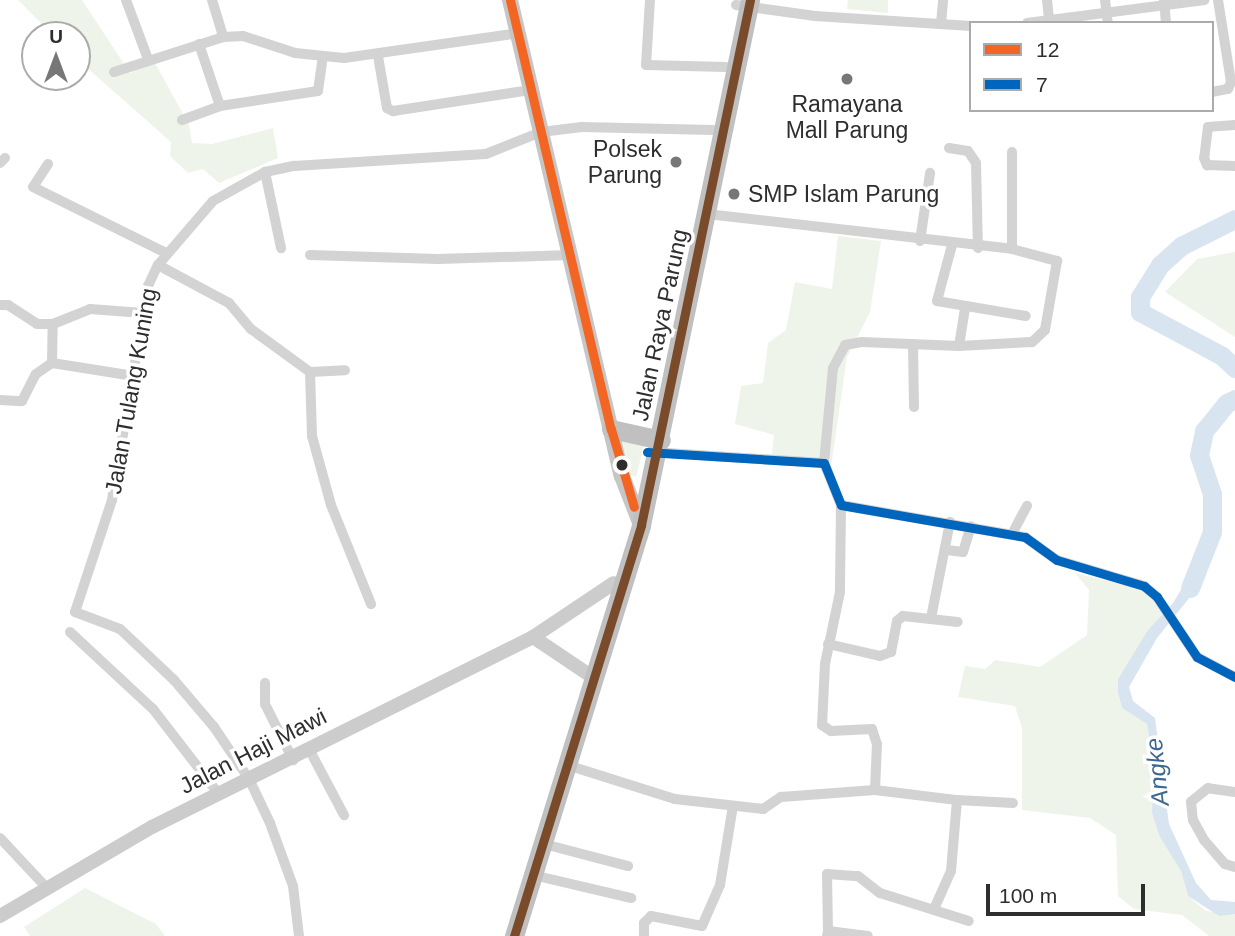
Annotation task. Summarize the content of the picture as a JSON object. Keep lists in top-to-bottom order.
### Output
{
  "streets": {
    "highway": ["Jalan Raya Parung"],
    "street": ["Jalan Tulang Kuning", "Jalan Haji Mawi"]
  },
  "crossings": [
    ["Jalan Raya Parung", "Jalan Tulang Kuning"],
    ["Jalan Raya Parung", "Jalan Haji Mawi"],
    ["Jalan Tulang Kuning", "Jalan Haji Mawi"]
  ],
  "water": ["Angke"],
  "places": ["Ramayana Mall Parung", "Polsek Parung", "SMP Islam Parung"],
  "lines": ["transit line 12", "transit line 7"],
  "legend": ["12", "7"],
  "scale_bar": "100 m",
  "north": "top"
}
